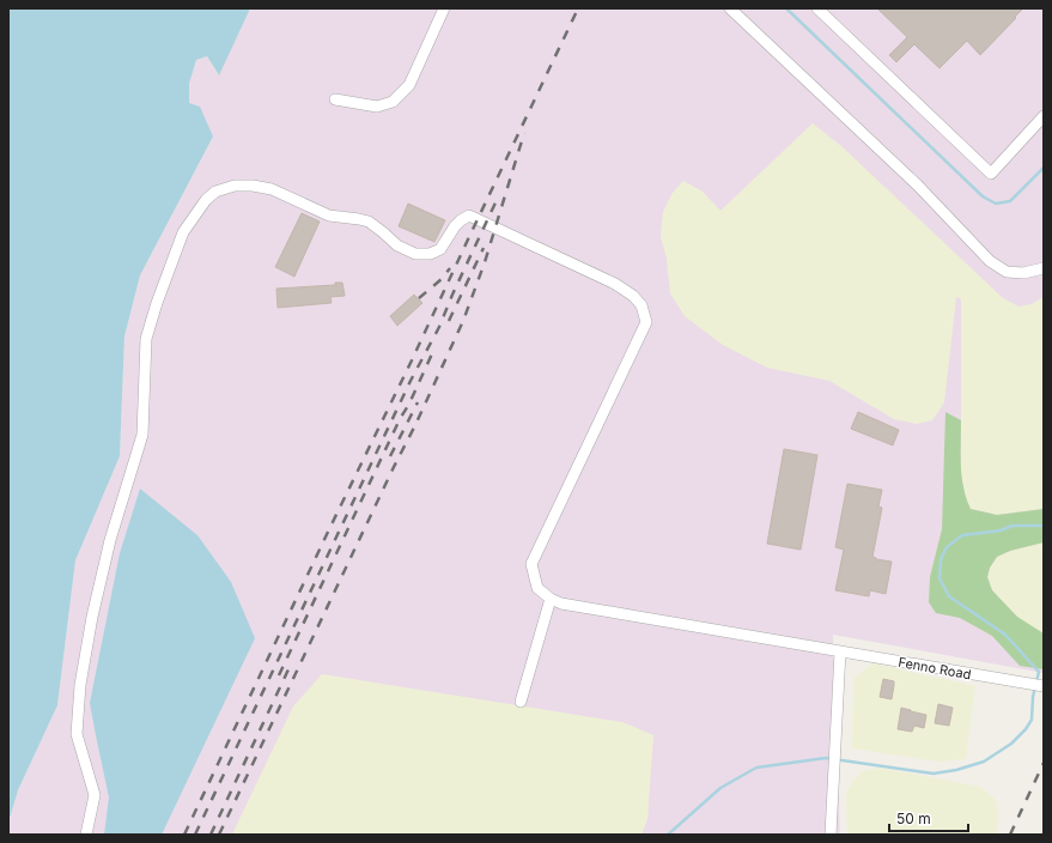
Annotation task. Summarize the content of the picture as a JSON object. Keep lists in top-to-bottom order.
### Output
{
  "streets": {
    "street": ["Fenno Road"]
  },
  "scale_bar": "50 m"
}
